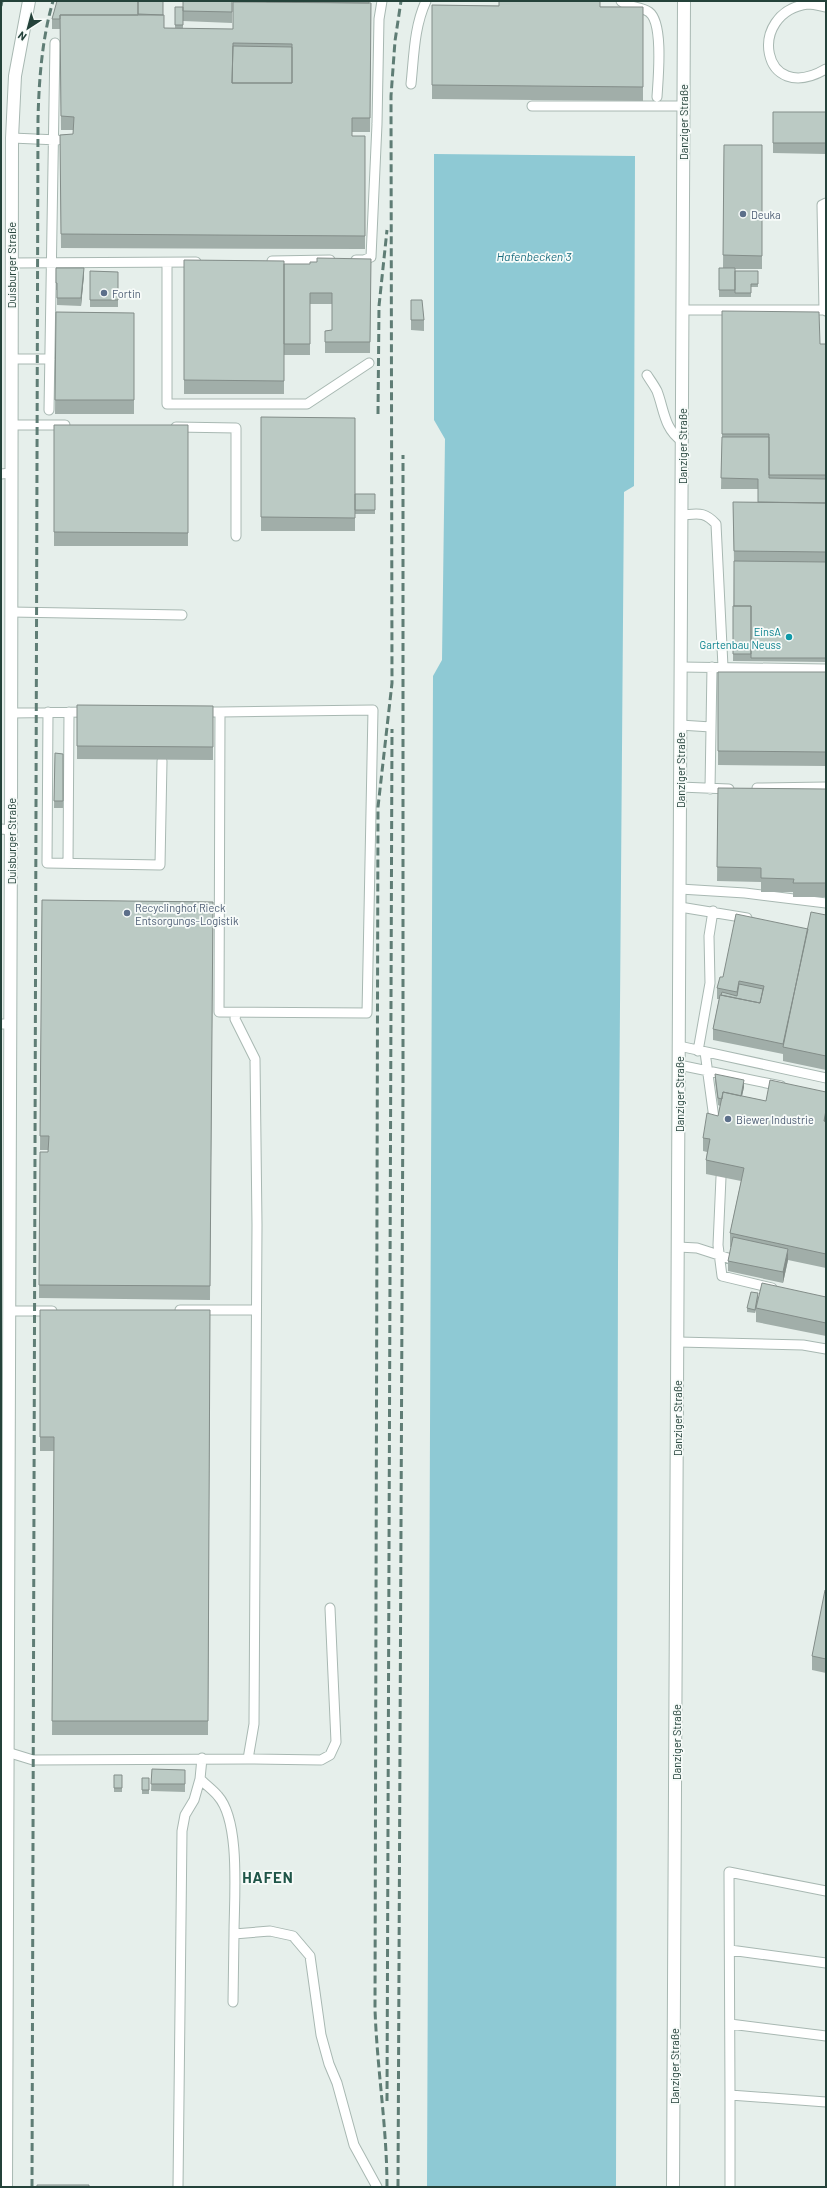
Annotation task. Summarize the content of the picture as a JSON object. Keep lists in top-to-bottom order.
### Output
{
  "streets": {
    "street": ["Danziger Straße", "Duisburger Straße"]
  },
  "districts": ["HAFEN"],
  "water": ["Hafenbecken 3"],
  "places": [
    "Deuka",
    "Fortin",
    "EinsA Gartenbau Neuss",
    "Recyclinghof Rieck Entsorgungs-Logistik",
    "Biewer Industrie"
  ],
  "north": "bottom left"
}
